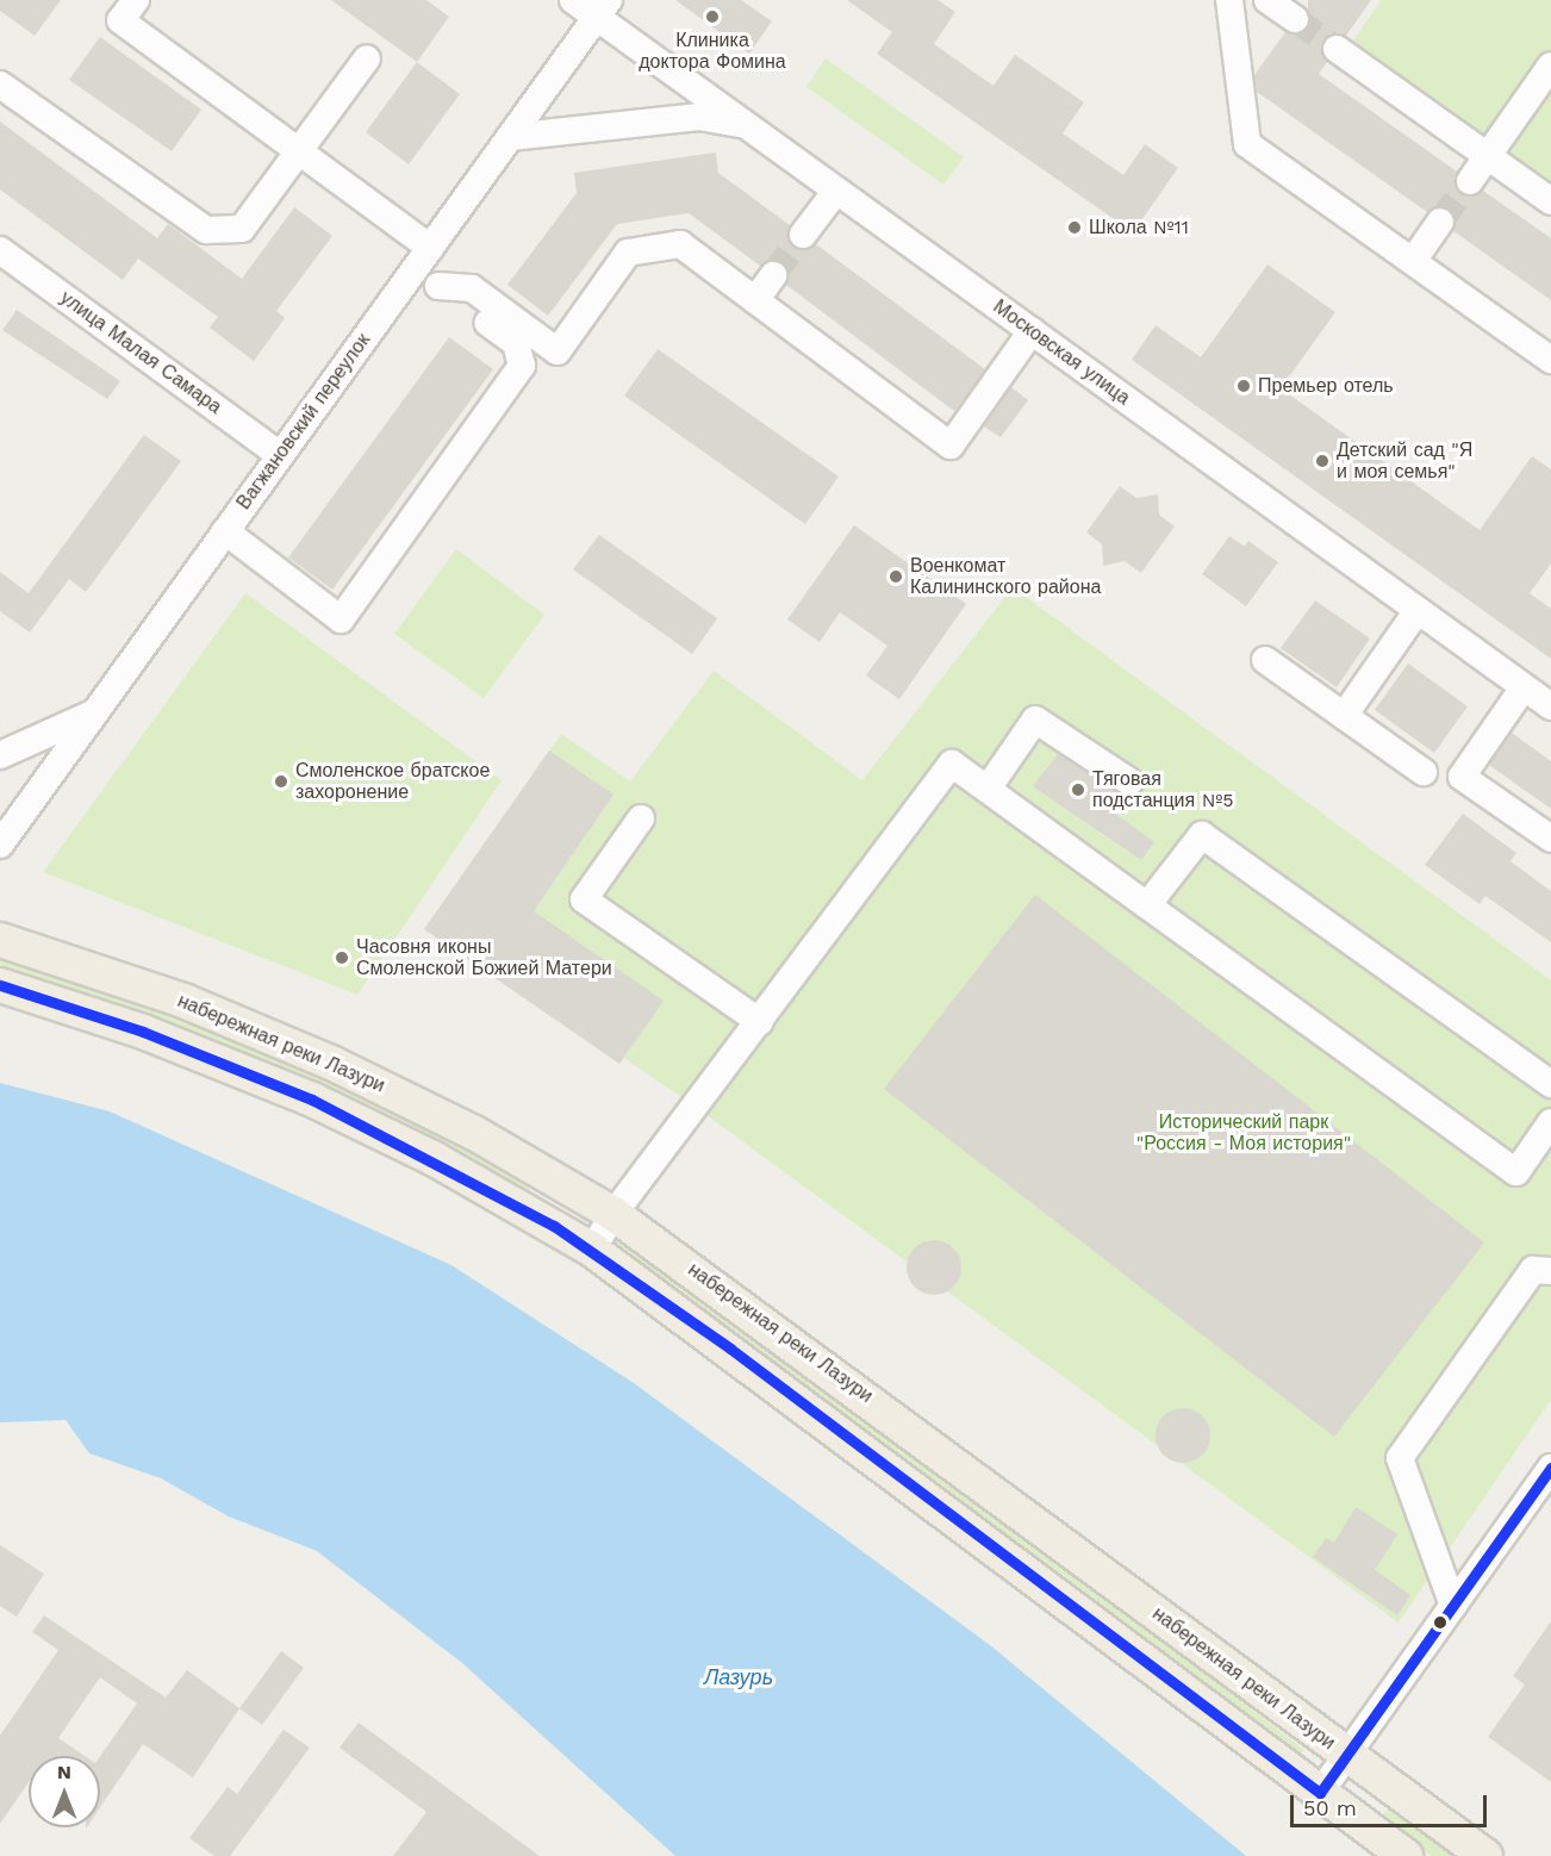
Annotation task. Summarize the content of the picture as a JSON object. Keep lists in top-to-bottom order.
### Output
{
  "streets": {
    "main road": ["набережная реки Лазури"],
    "street": ["улица Малая Самара", "Московская улица", "Вагжановский переулок"]
  },
  "crossings": [
    ["улица Малая Самара", "Вагжановский переулок"],
    ["Московская улица", "Вагжановский переулок"]
  ],
  "water": ["Лазурь"],
  "parks": ["Исторический парк \"Россия - Моя история\""],
  "places": [
    "Клиника доктора Фомина",
    "Школа №11",
    "Премьер отель",
    "Детский сад \"Я и моя семья\"",
    "Военкомат Калининского района",
    "Смоленское братское захоронение",
    "Тяговая подстанция №5",
    "Часовня иконы Смоленской Божией Матери"
  ],
  "scale_bar": "50 m",
  "north": "top"
}
